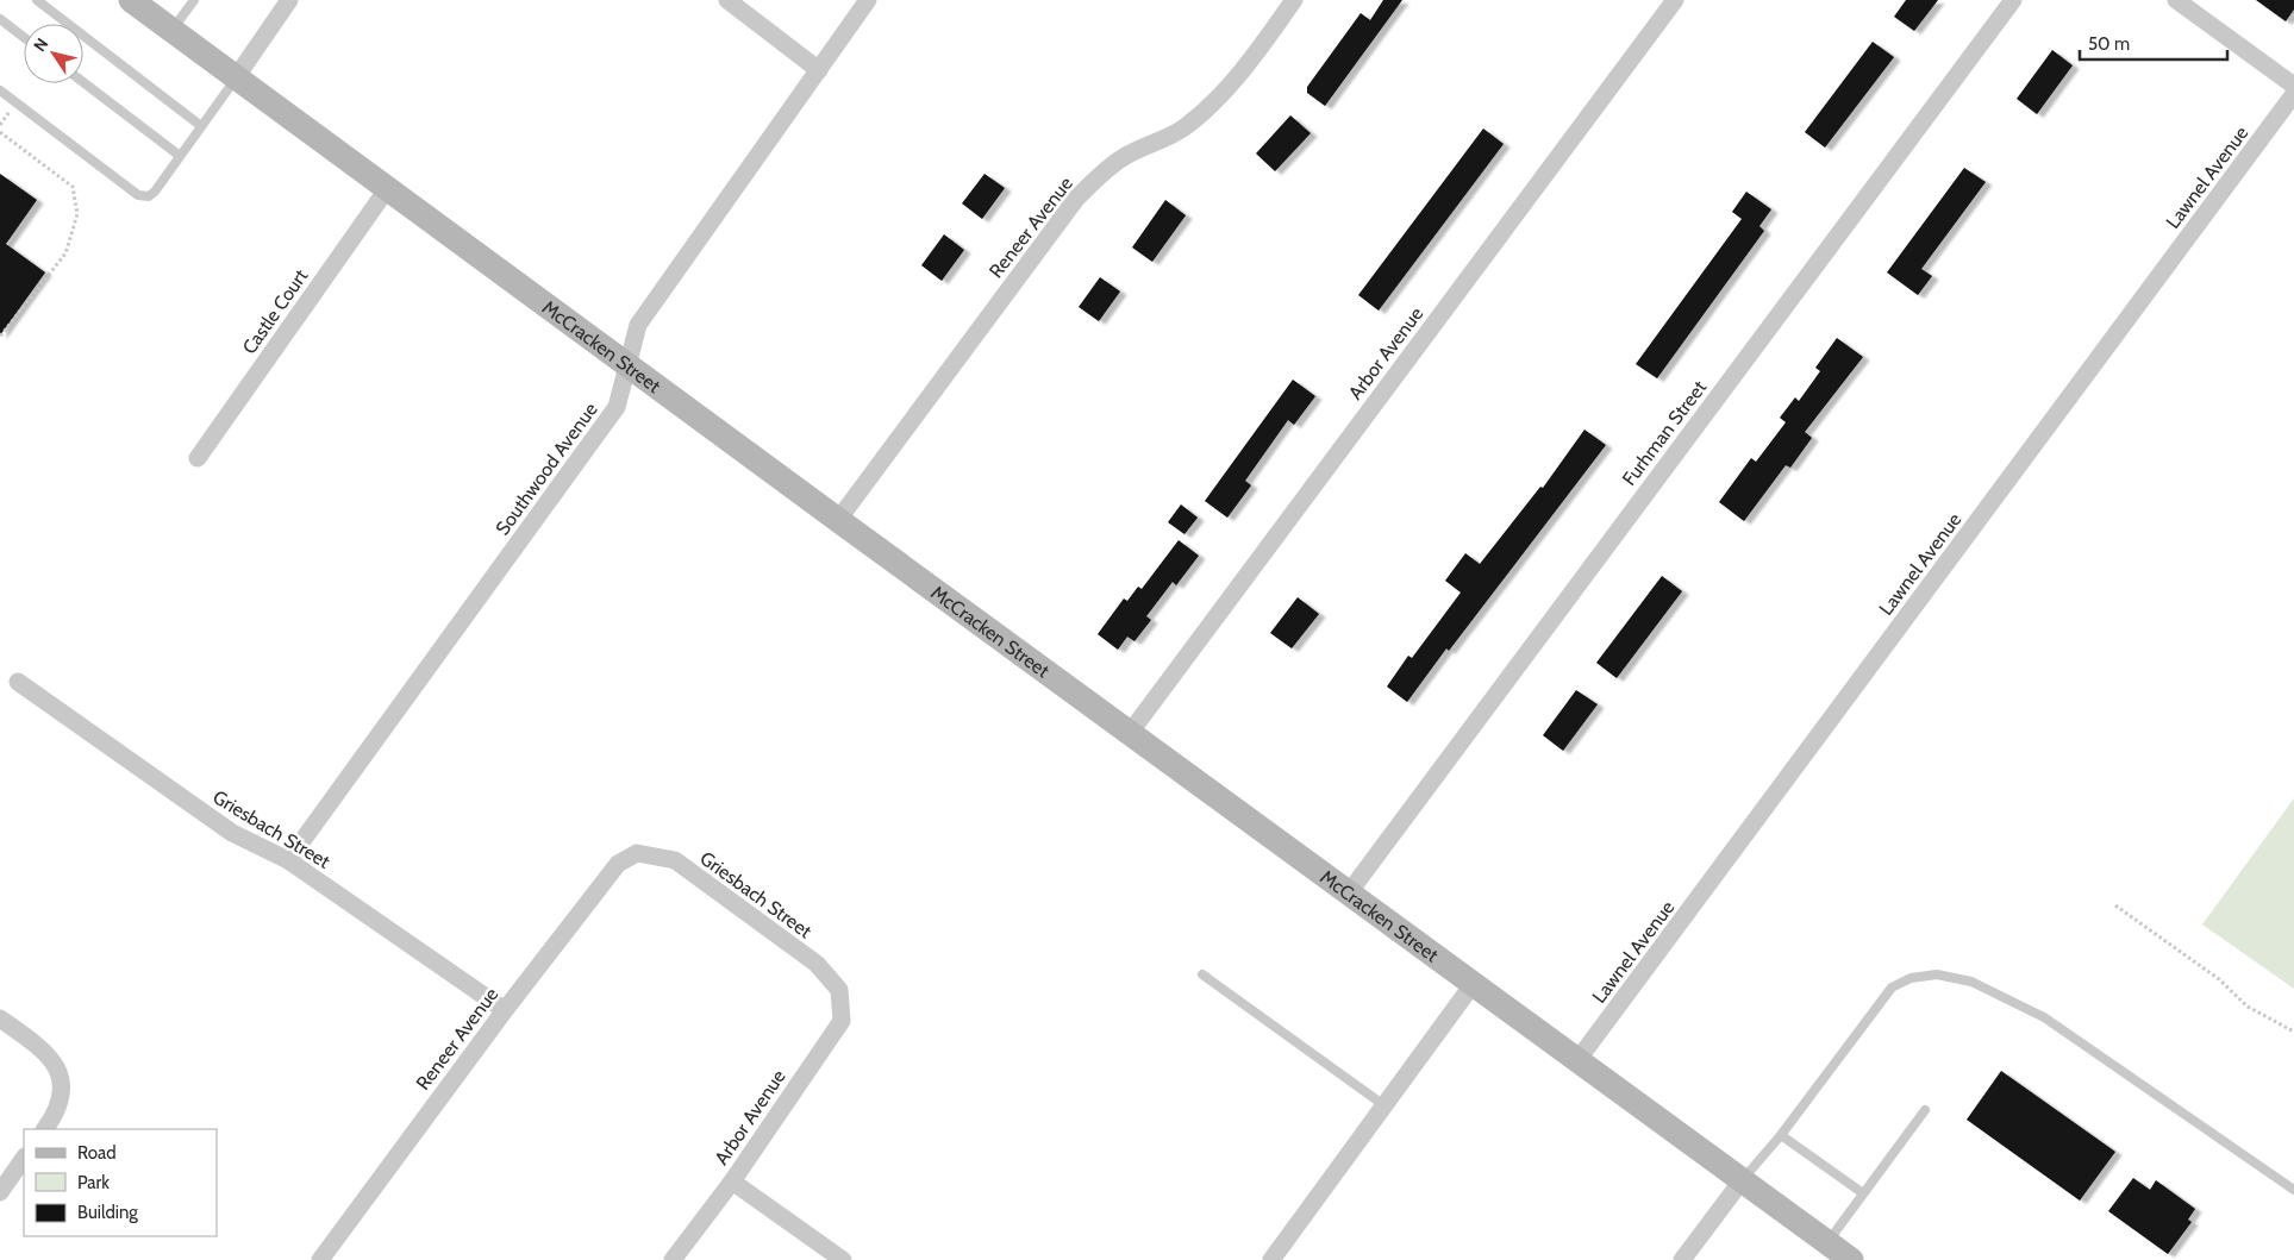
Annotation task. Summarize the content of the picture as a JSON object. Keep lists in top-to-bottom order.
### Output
{
  "streets": {
    "street": [
      "Lawnel Avenue",
      "Reneer Avenue",
      "Castle Court",
      "McCracken Street",
      "Arbor Avenue",
      "Furhman Street",
      "Southwood Avenue",
      "Griesbach Street"
    ]
  },
  "crossings": [
    ["Lawnel Avenue", "McCracken Street"],
    ["Reneer Avenue", "McCracken Street"],
    ["Reneer Avenue", "Griesbach Street"],
    ["Castle Court", "McCracken Street"],
    ["McCracken Street", "Arbor Avenue"],
    ["McCracken Street", "Furhman Street"],
    ["McCracken Street", "Southwood Avenue"],
    ["Arbor Avenue", "Griesbach Street"],
    ["Southwood Avenue", "Griesbach Street"]
  ],
  "legend": ["Road", "Park", "Building"],
  "scale_bar": "50 m",
  "north": "top left"
}
